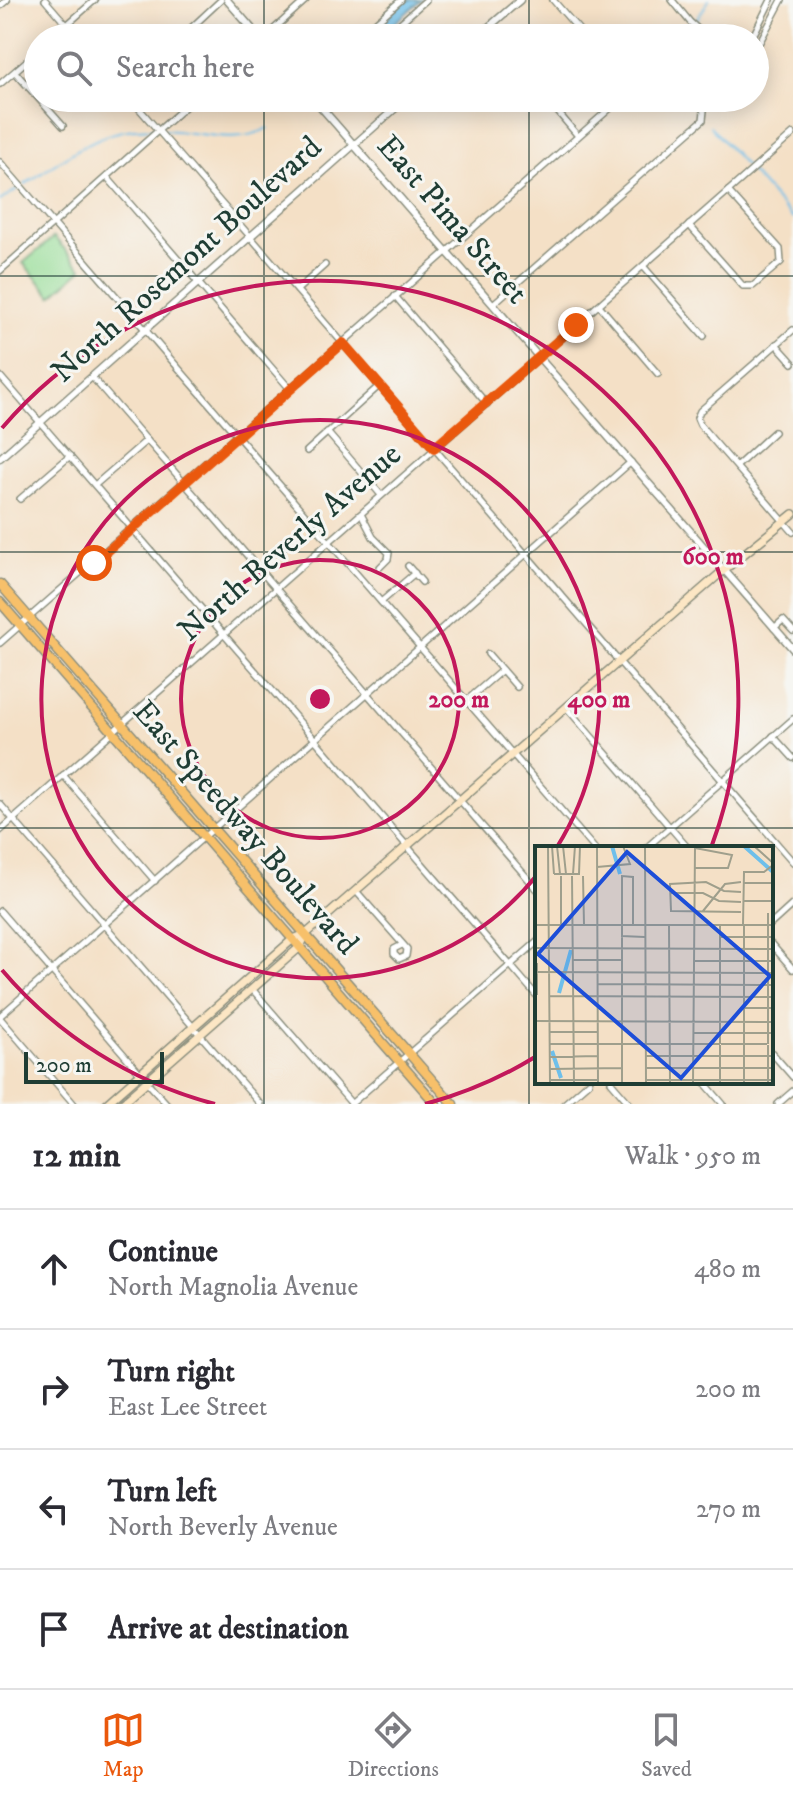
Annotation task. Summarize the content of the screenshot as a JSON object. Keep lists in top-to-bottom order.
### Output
{
  "streets": {
    "main road": ["East Speedway Boulevard"],
    "street": ["East Pima Street", "North Rosemont Boulevard", "North Beverly Avenue"]
  },
  "crossings": [
    ["East Pima Street", "North Rosemont Boulevard"],
    ["East Pima Street", "North Beverly Avenue"],
    ["North Beverly Avenue", "East Speedway Boulevard"]
  ],
  "scale_bar": "200 m",
  "page": {
    "search": "Search here",
    "scale": "200 m",
    "heading": ["12 min", "Walk · 950 m"],
    "list": [
      ["Continue", "North Magnolia Avenue", "480 m"],
      ["Turn right", "East Lee Street", "200 m"],
      ["Turn left", "North Beverly Avenue", "270 m"],
      "Arrive at destination"
    ],
    "nav": ["Map", "Directions", "Saved"]
  },
  "rings": ["600 m", "200 m", "400 m"]
}
